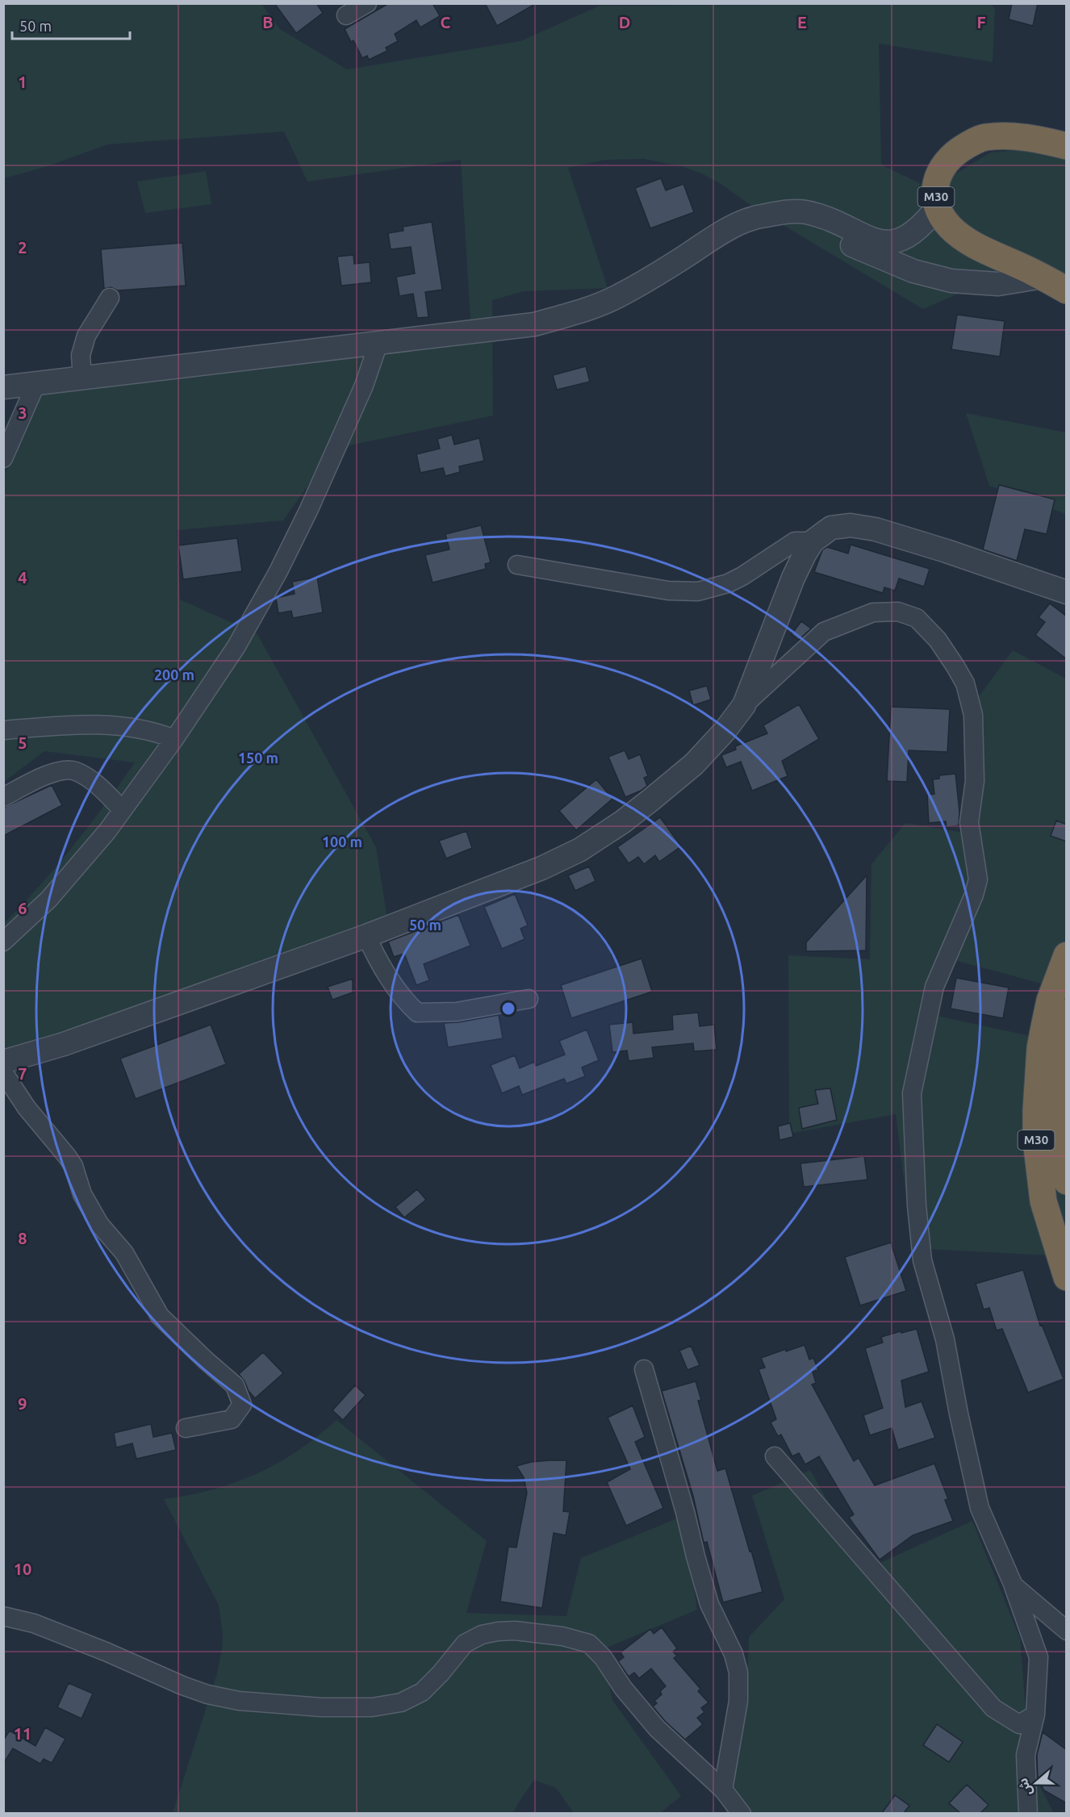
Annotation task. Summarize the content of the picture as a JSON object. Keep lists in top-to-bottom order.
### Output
{
  "streets": {
    "highway": ["M30"]
  },
  "scale_bar": "50 m",
  "north": "left",
  "grid": {
    "columns": [
      "B",
      "C",
      "D",
      "E",
      "F"
    ],
    "rows": [
      "1",
      "2",
      "3",
      "4",
      "5",
      "6",
      "7",
      "8",
      "9",
      "10",
      "11"
    ]
  },
  "rings": [
    "200 m",
    "150 m",
    "100 m",
    "50 m"
  ]
}
